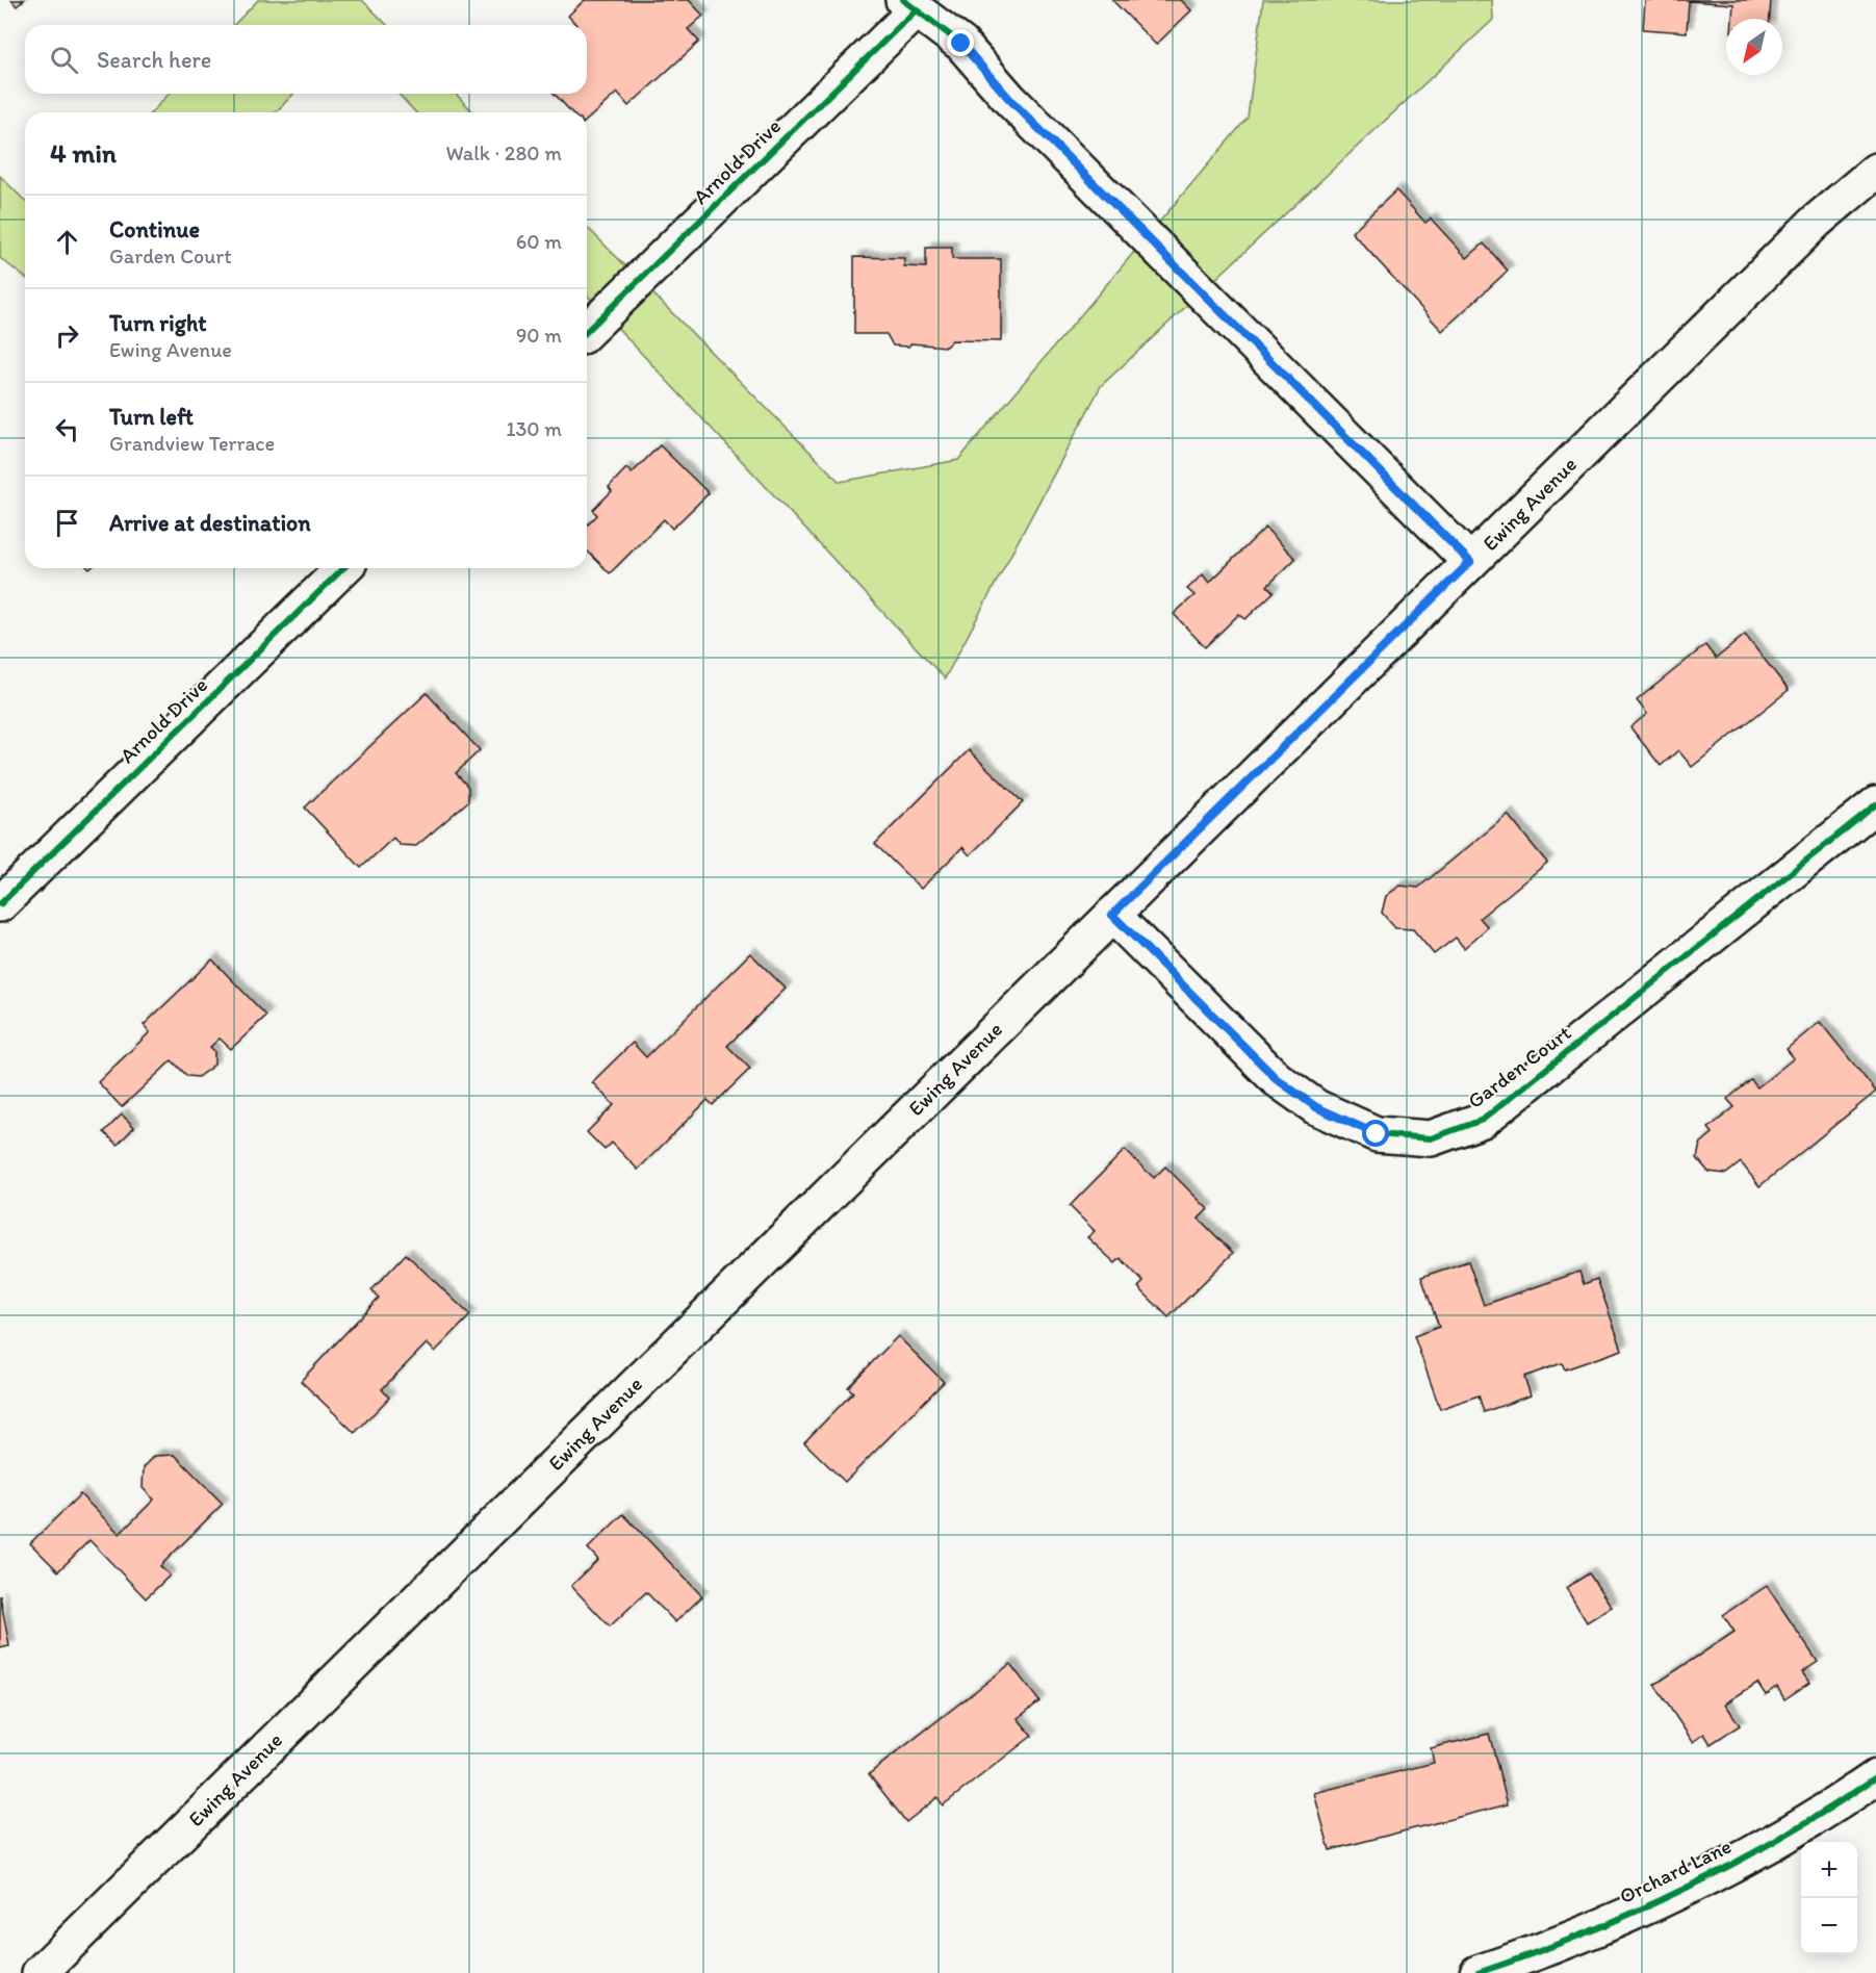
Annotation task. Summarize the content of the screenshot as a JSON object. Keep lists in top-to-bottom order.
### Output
{
  "streets": {
    "street": [
      "Arnold Drive",
      "Ewing Avenue",
      "Garden Court",
      "Orchard Lane"
    ]
  },
  "crossings": [
    ["Ewing Avenue", "Garden Court"]
  ],
  "north": "bottom left",
  "page": {
    "search": "Search here",
    "heading": ["4 min", "Walk · 280 m"],
    "list": [
      ["Continue", "Garden Court", "60 m"],
      ["Turn right", "Ewing Avenue", "90 m"],
      ["Turn left", "Grandview Terrace", "130 m"],
      "Arrive at destination"
    ],
    "map_buttons": ["+", "−"]
  }
}
